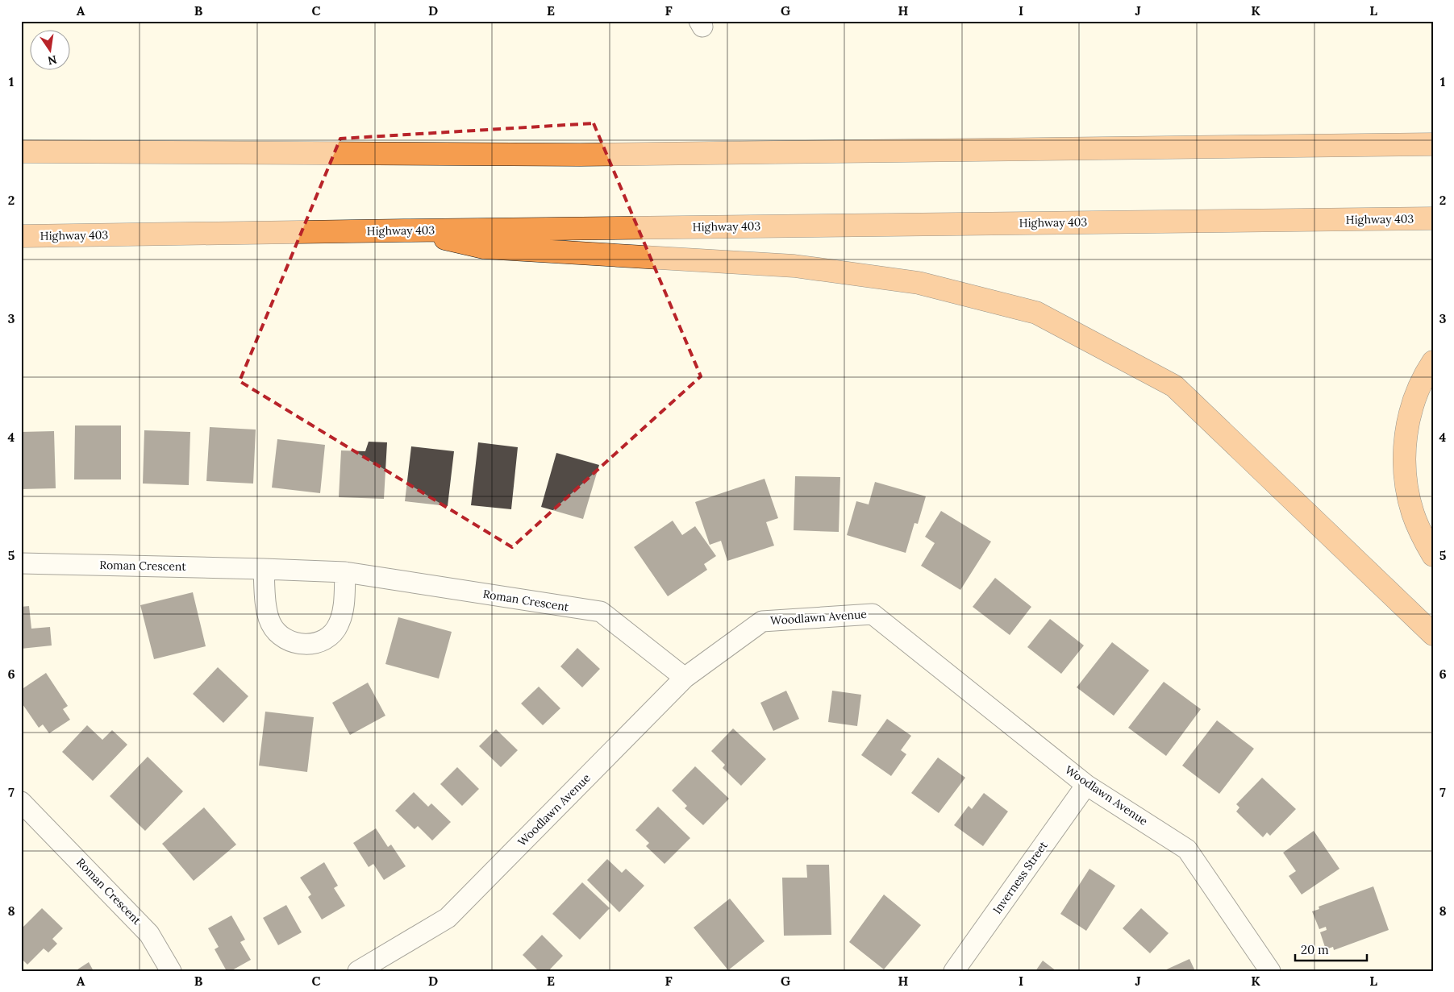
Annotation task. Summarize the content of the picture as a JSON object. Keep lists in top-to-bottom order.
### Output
{
  "streets": {
    "highway": ["Highway 403"],
    "street": ["Roman Crescent", "Woodlawn Avenue", "Inverness Street"]
  },
  "crossings": [
    ["Roman Crescent", "Woodlawn Avenue"],
    ["Woodlawn Avenue", "Inverness Street"]
  ],
  "scale_bar": "20 m",
  "north": "bottom",
  "grid": {
    "columns": [
      "A",
      "B",
      "C",
      "D",
      "E",
      "F",
      "G",
      "H",
      "I",
      "J",
      "K",
      "L"
    ],
    "rows": [
      "1",
      "2",
      "3",
      "4",
      "5",
      "6",
      "7",
      "8"
    ]
  }
}
